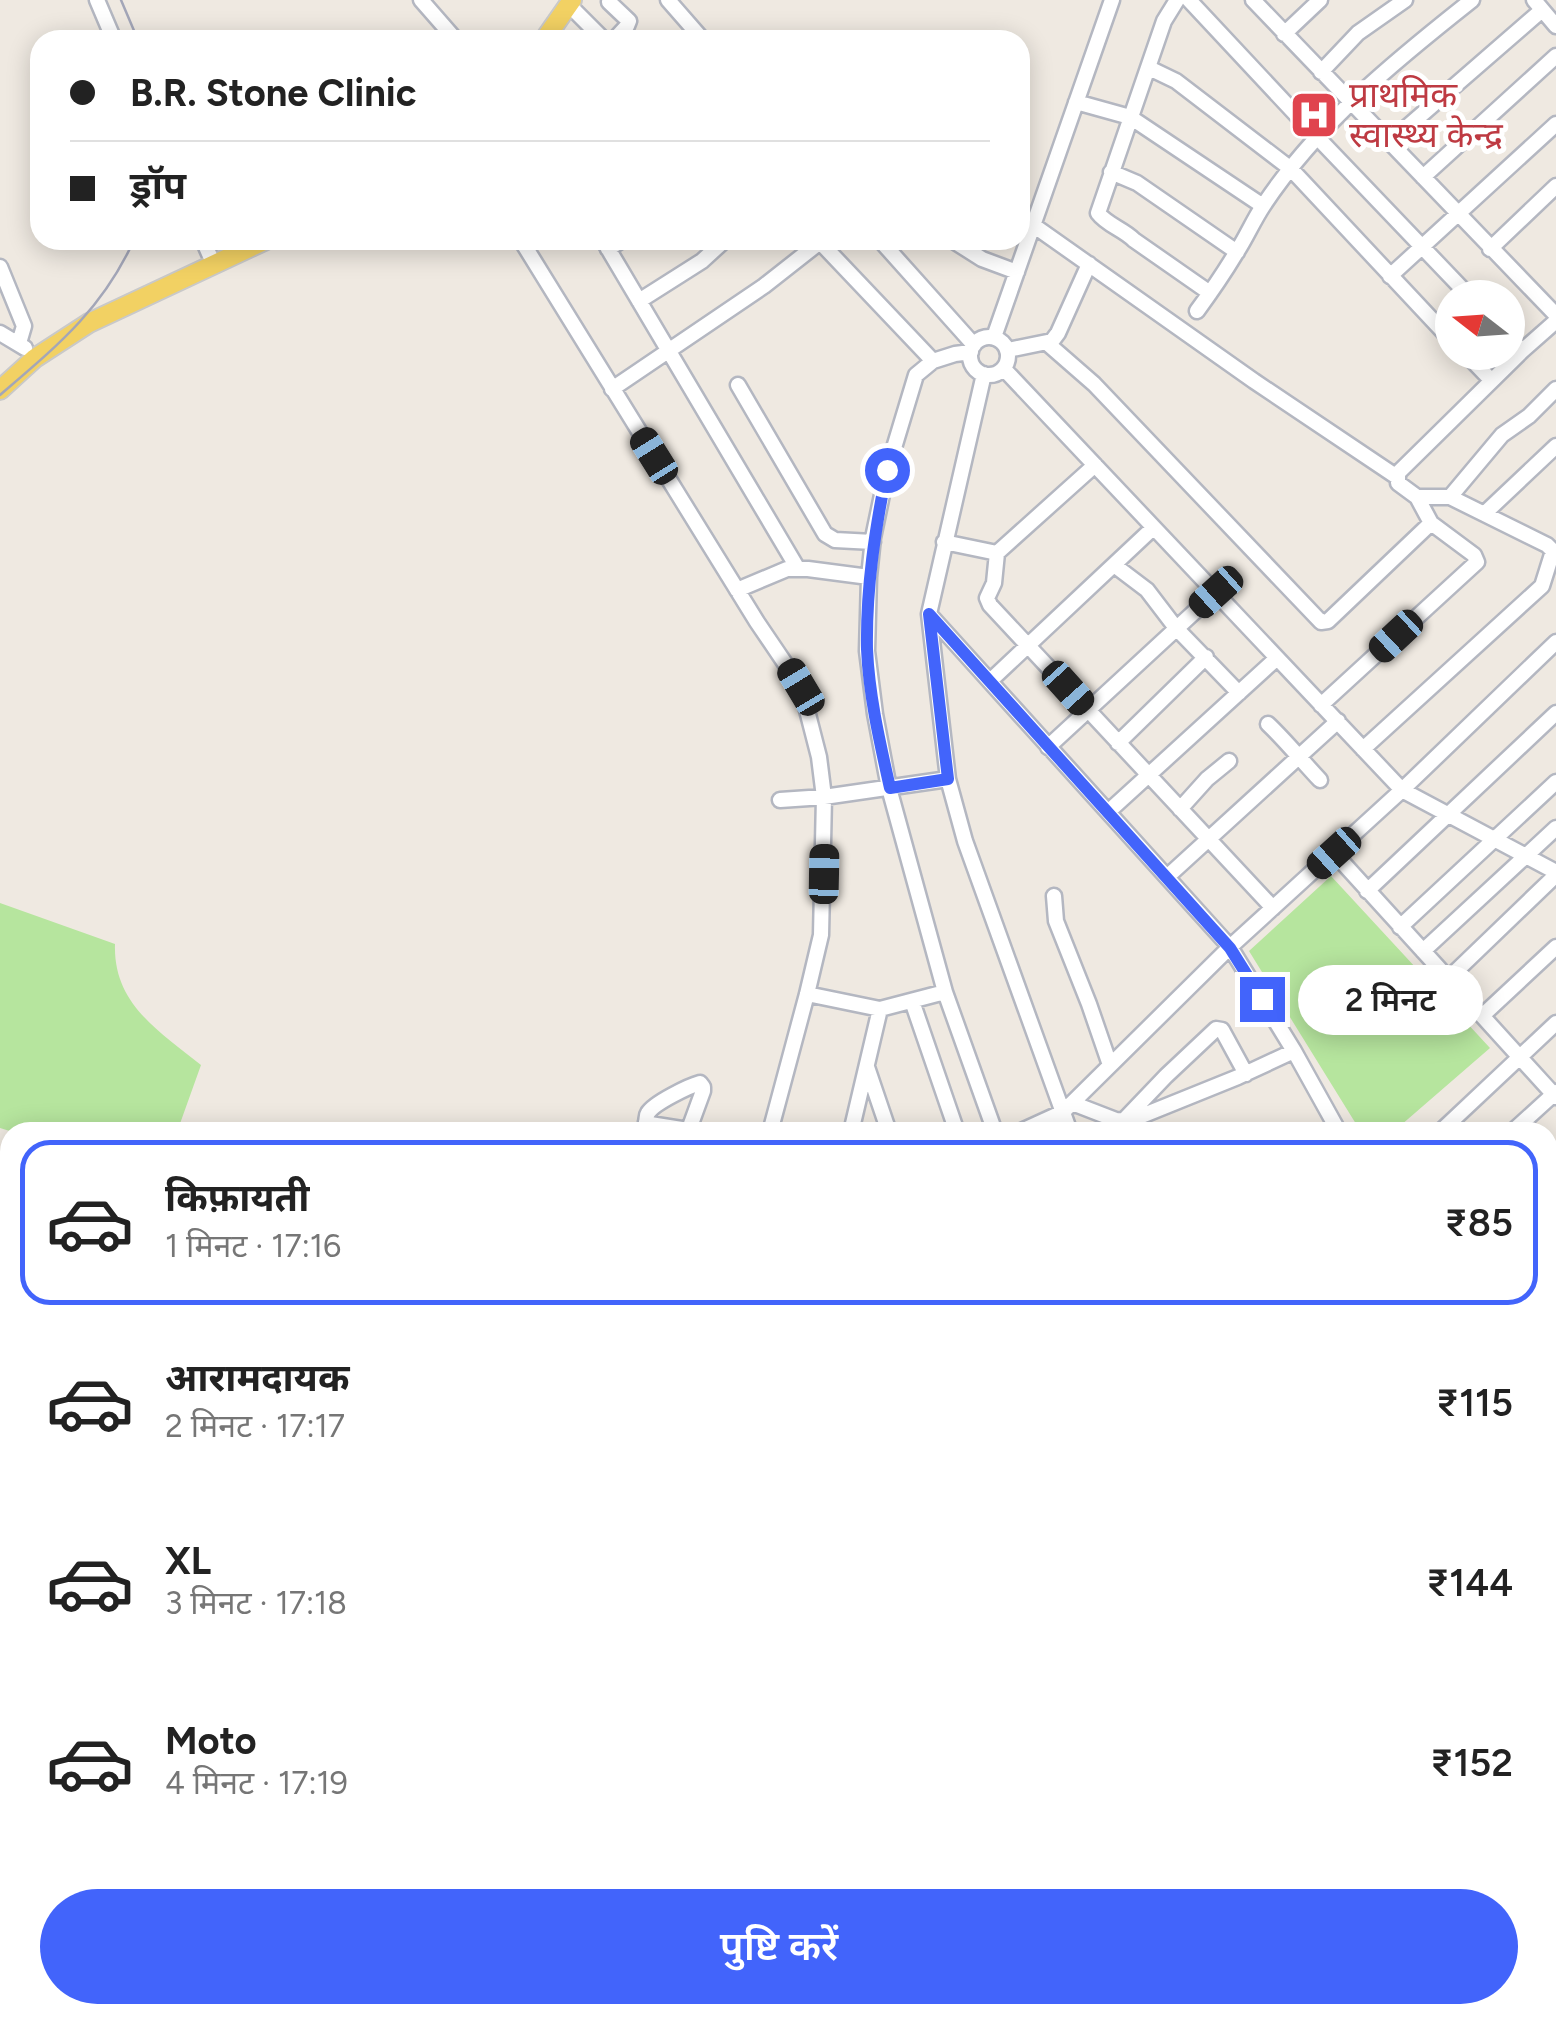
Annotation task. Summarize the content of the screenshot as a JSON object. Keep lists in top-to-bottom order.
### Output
{
  "places": {
    "hospital": ["प्राथमिक स्वास्थ्य केन्द्र"]
  },
  "north": "left",
  "page": {
    "banner": ["B.R. Stone Clinic", "ड्रॉप"],
    "bubble": "2 मिनट",
    "list": [
      {
        "name": "किफ़ायती",
        "note": "1 मिनट · 17:16",
        "value": "₹85"
      },
      {
        "name": "आरामदायक",
        "note": "2 मिनट · 17:17",
        "value": "₹115"
      },
      {
        "name": "XL",
        "note": "3 मिनट · 17:18",
        "value": "₹144"
      },
      {
        "name": "Moto",
        "note": "4 मिनट · 17:19",
        "value": "₹152"
      }
    ],
    "buttons": "पुष्टि करें"
  }
}
